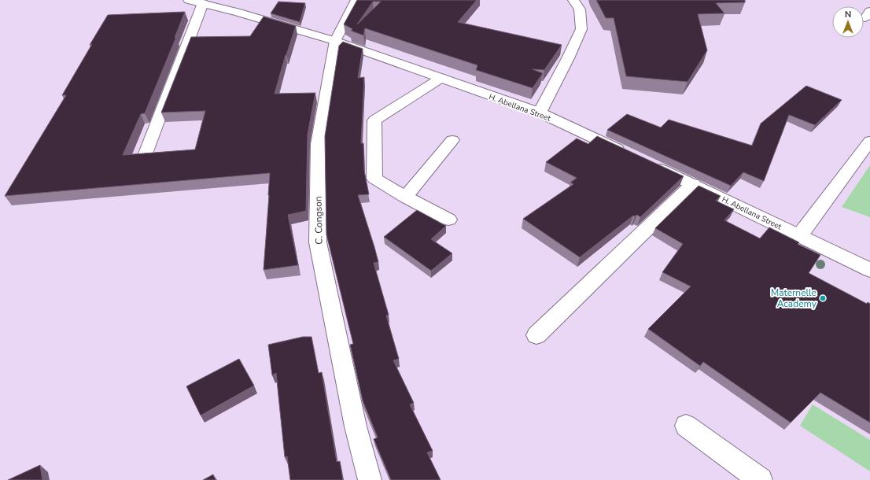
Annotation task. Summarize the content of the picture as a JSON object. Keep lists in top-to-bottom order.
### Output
{
  "streets": {
    "street": ["H. Abellana Street", "C. Congson"]
  },
  "crossings": [
    ["H. Abellana Street", "C. Congson"]
  ],
  "places": ["Maternelle Academy"],
  "north": "top"
}
